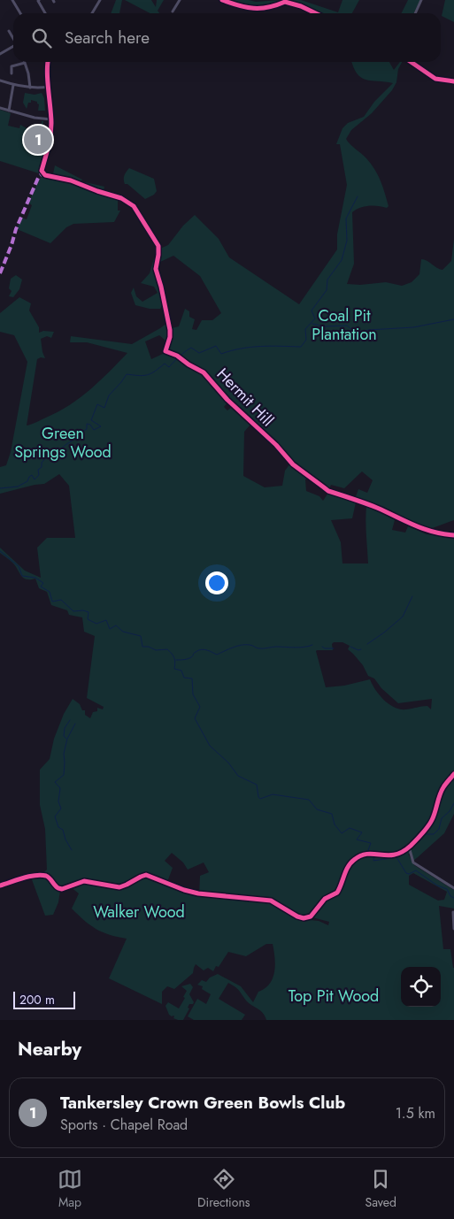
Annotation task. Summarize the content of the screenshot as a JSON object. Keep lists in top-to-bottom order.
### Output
{
  "streets": {
    "street": ["Hermit Hill"]
  },
  "parks": [
    "Coal Pit Plantation",
    "Green Springs Wood",
    "Walker Wood",
    "Top Pit Wood"
  ],
  "scale_bar": "200 m",
  "page": {
    "search": "Search here",
    "pins": "1",
    "scale": "200 m",
    "heading": "Nearby",
    "list": [
      {
        "mark": "1",
        "name": "Tankersley Crown Green Bowls Club",
        "note": "Sports · Chapel Road",
        "value": "1.5 km"
      }
    ],
    "nav": ["Map", "Directions", "Saved"]
  }
}
